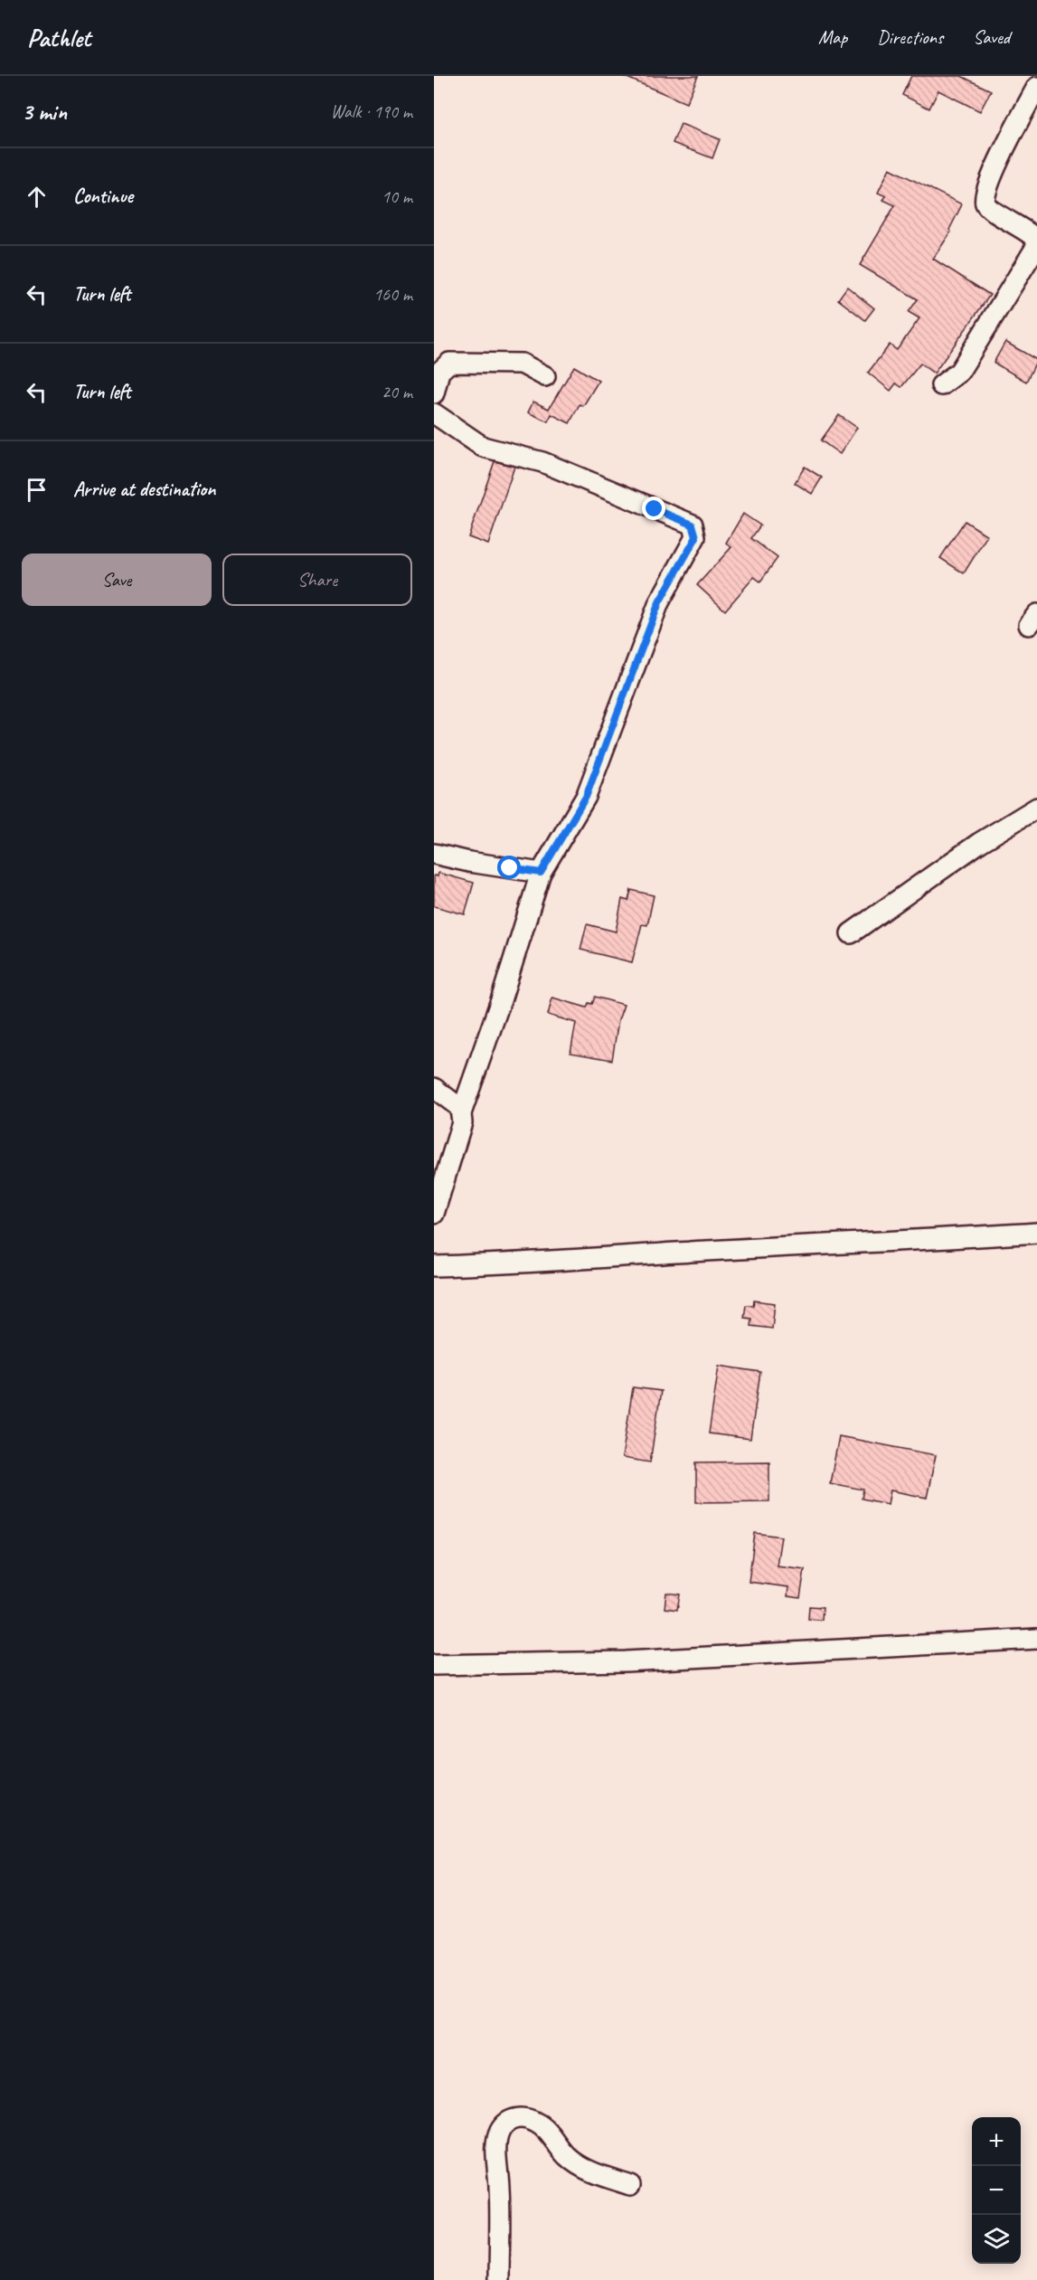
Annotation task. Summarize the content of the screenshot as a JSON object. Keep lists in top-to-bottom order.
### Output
{
  "page": {
    "header": "Pathlet",
    "nav": ["Map", "Directions", "Saved"],
    "heading": ["3 min", "Walk · 190 m"],
    "list": [
      ["Continue", "10 m"],
      ["Turn left", "160 m"],
      ["Turn left", "20 m"],
      "Arrive at destination"
    ],
    "buttons": ["Save", "Share"],
    "map_buttons": ["+", "−"]
  }
}
